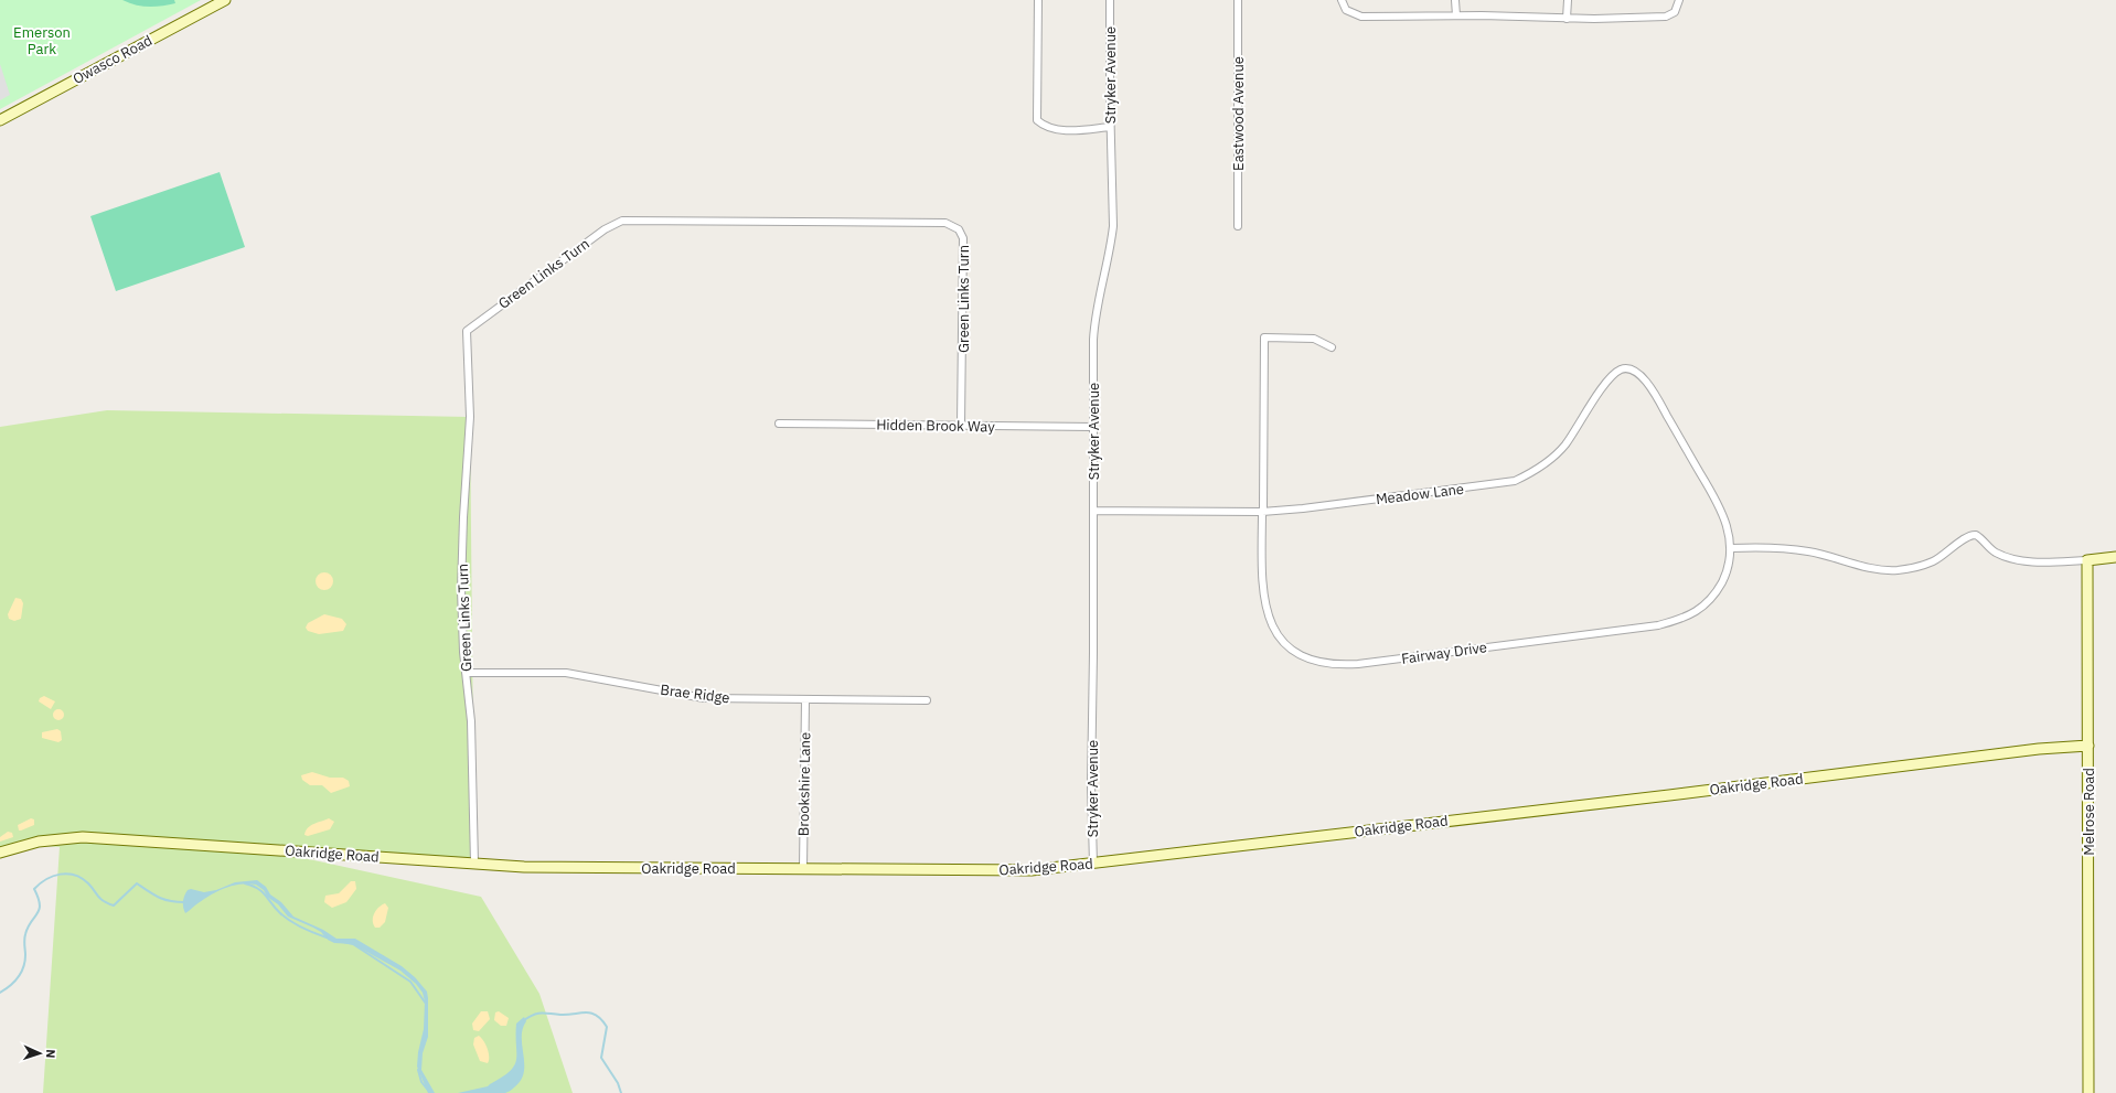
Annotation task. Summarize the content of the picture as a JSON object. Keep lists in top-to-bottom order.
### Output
{
  "streets": {
    "street": [
      "Owasco Road",
      "Stryker Avenue",
      "Eastwood Avenue",
      "Green Links Turn",
      "Hidden Brook Way",
      "Meadow Lane",
      "Fairway Drive",
      "Brae Ridge",
      "Brookshire Lane",
      "Oakridge Road",
      "Melrose Road"
    ]
  },
  "crossings": [
    ["Stryker Avenue", "Hidden Brook Way"],
    ["Stryker Avenue", "Meadow Lane"],
    ["Stryker Avenue", "Oakridge Road"],
    ["Green Links Turn", "Hidden Brook Way"],
    ["Green Links Turn", "Brae Ridge"],
    ["Green Links Turn", "Oakridge Road"],
    ["Meadow Lane", "Fairway Drive"],
    ["Brae Ridge", "Brookshire Lane"],
    ["Brookshire Lane", "Oakridge Road"],
    ["Oakridge Road", "Melrose Road"]
  ],
  "parks": ["Emerson Park"],
  "north": "right"
}
